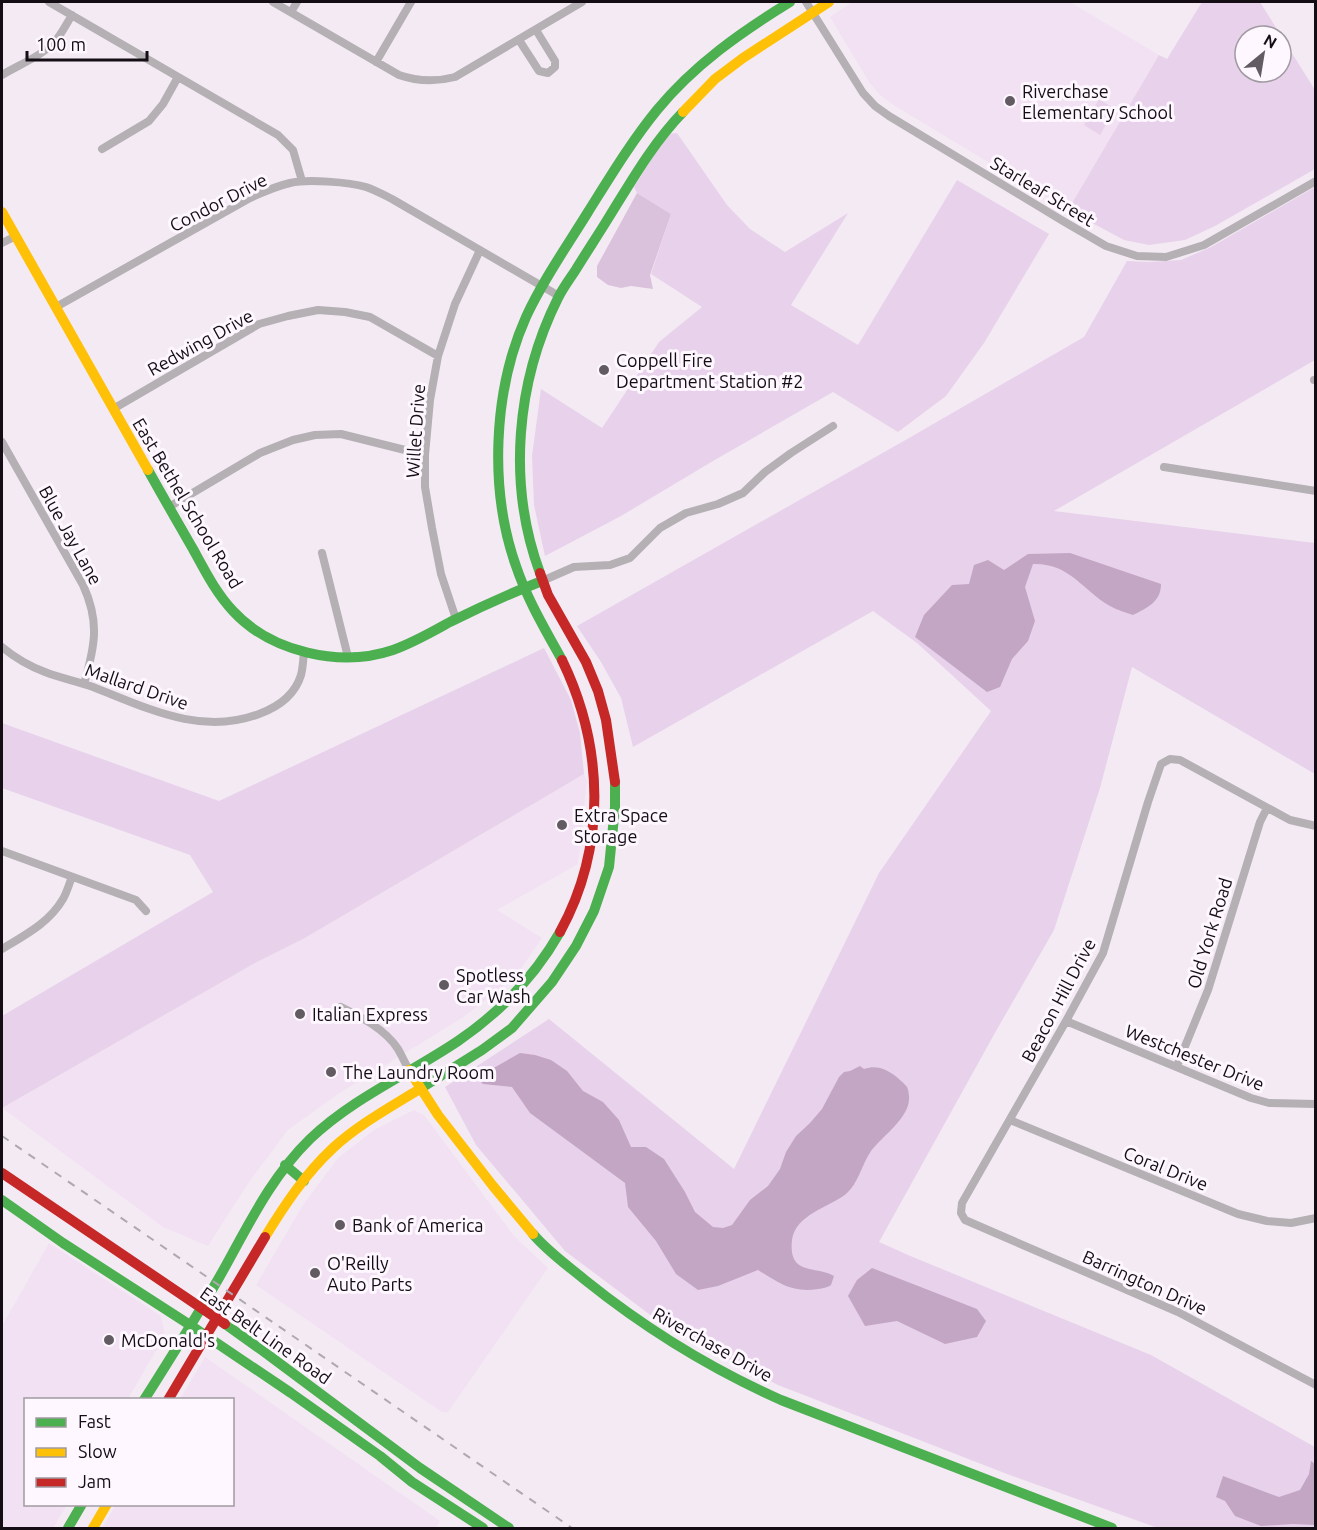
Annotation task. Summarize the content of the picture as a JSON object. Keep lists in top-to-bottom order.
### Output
{
  "streets": {
    "main road": ["East Bethel School Road", "East Belt Line Road", "Riverchase Drive"],
    "street": [
      "Starleaf Street",
      "Condor Drive",
      "Redwing Drive",
      "Willet Drive",
      "Blue Jay Lane",
      "Mallard Drive",
      "Old York Road",
      "Beacon Hill Drive",
      "Westchester Drive",
      "Coral Drive",
      "Barrington Drive"
    ]
  },
  "crossings": [
    ["Condor Drive", "Willet Drive"],
    ["Condor Drive", "East Bethel School Road"],
    ["Redwing Drive", "Willet Drive"],
    ["Redwing Drive", "East Bethel School Road"],
    ["Willet Drive", "East Bethel School Road"],
    ["East Bethel School Road", "Mallard Drive"],
    ["Blue Jay Lane", "Mallard Drive"],
    ["Old York Road", "Beacon Hill Drive"],
    ["Old York Road", "Westchester Drive"],
    ["Beacon Hill Drive", "Westchester Drive"],
    ["Beacon Hill Drive", "Coral Drive"],
    ["Beacon Hill Drive", "Barrington Drive"]
  ],
  "places": [
    "Riverchase Elementary School",
    "Coppell Fire Department Station #2",
    "Extra Space Storage",
    "Spotless Car Wash",
    "Italian Express",
    "The Laundry Room",
    "Bank of America",
    "O'Reilly Auto Parts",
    "McDonald's"
  ],
  "legend": ["Fast", "Slow", "Jam"],
  "scale_bar": "100 m",
  "north": "top right"
}
